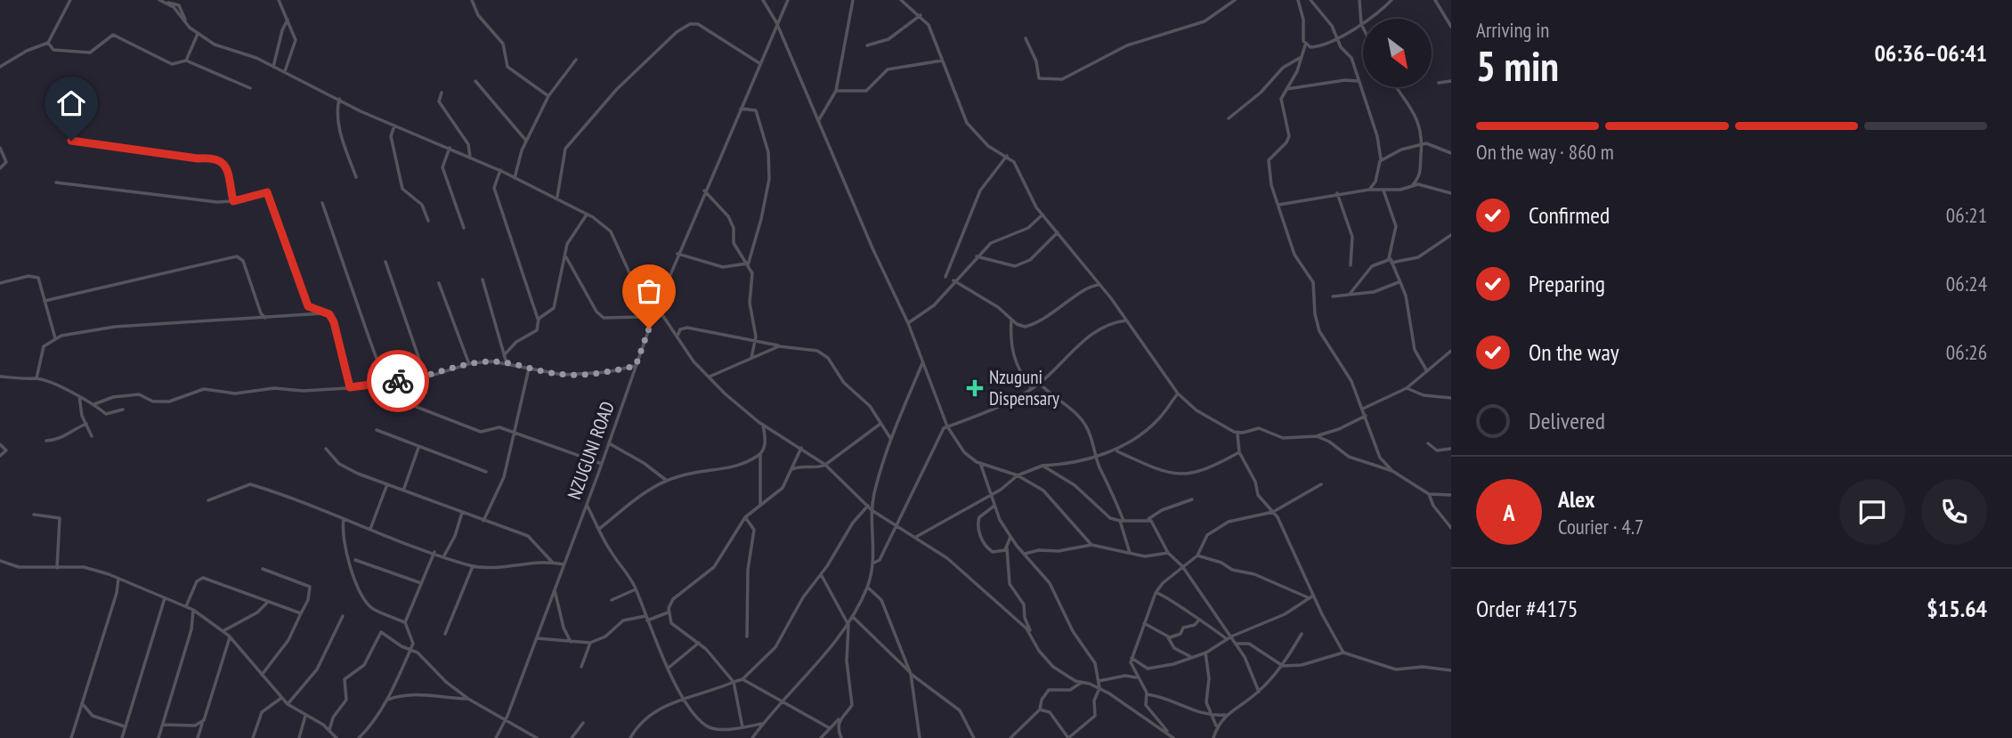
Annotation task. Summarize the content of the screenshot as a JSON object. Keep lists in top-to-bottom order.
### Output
{
  "streets": {
    "street": ["NZUGUNI ROAD"]
  },
  "places": {
    "health": ["Nzuguni Dispensary"]
  },
  "north": "bottom right",
  "page": {
    "heading": ["5 min", "Arriving in", "06:36–06:41"],
    "panel": [
      "Alex",
      "Courier · 4.7",
      "Order #4175",
      "$15.64"
    ],
    "bar": "On the way · 860 m",
    "list": [
      ["Confirmed", "06:21"],
      ["Preparing", "06:24"],
      ["On the way", "06:26"],
      "Delivered"
    ],
    "round": "A"
  }
}
